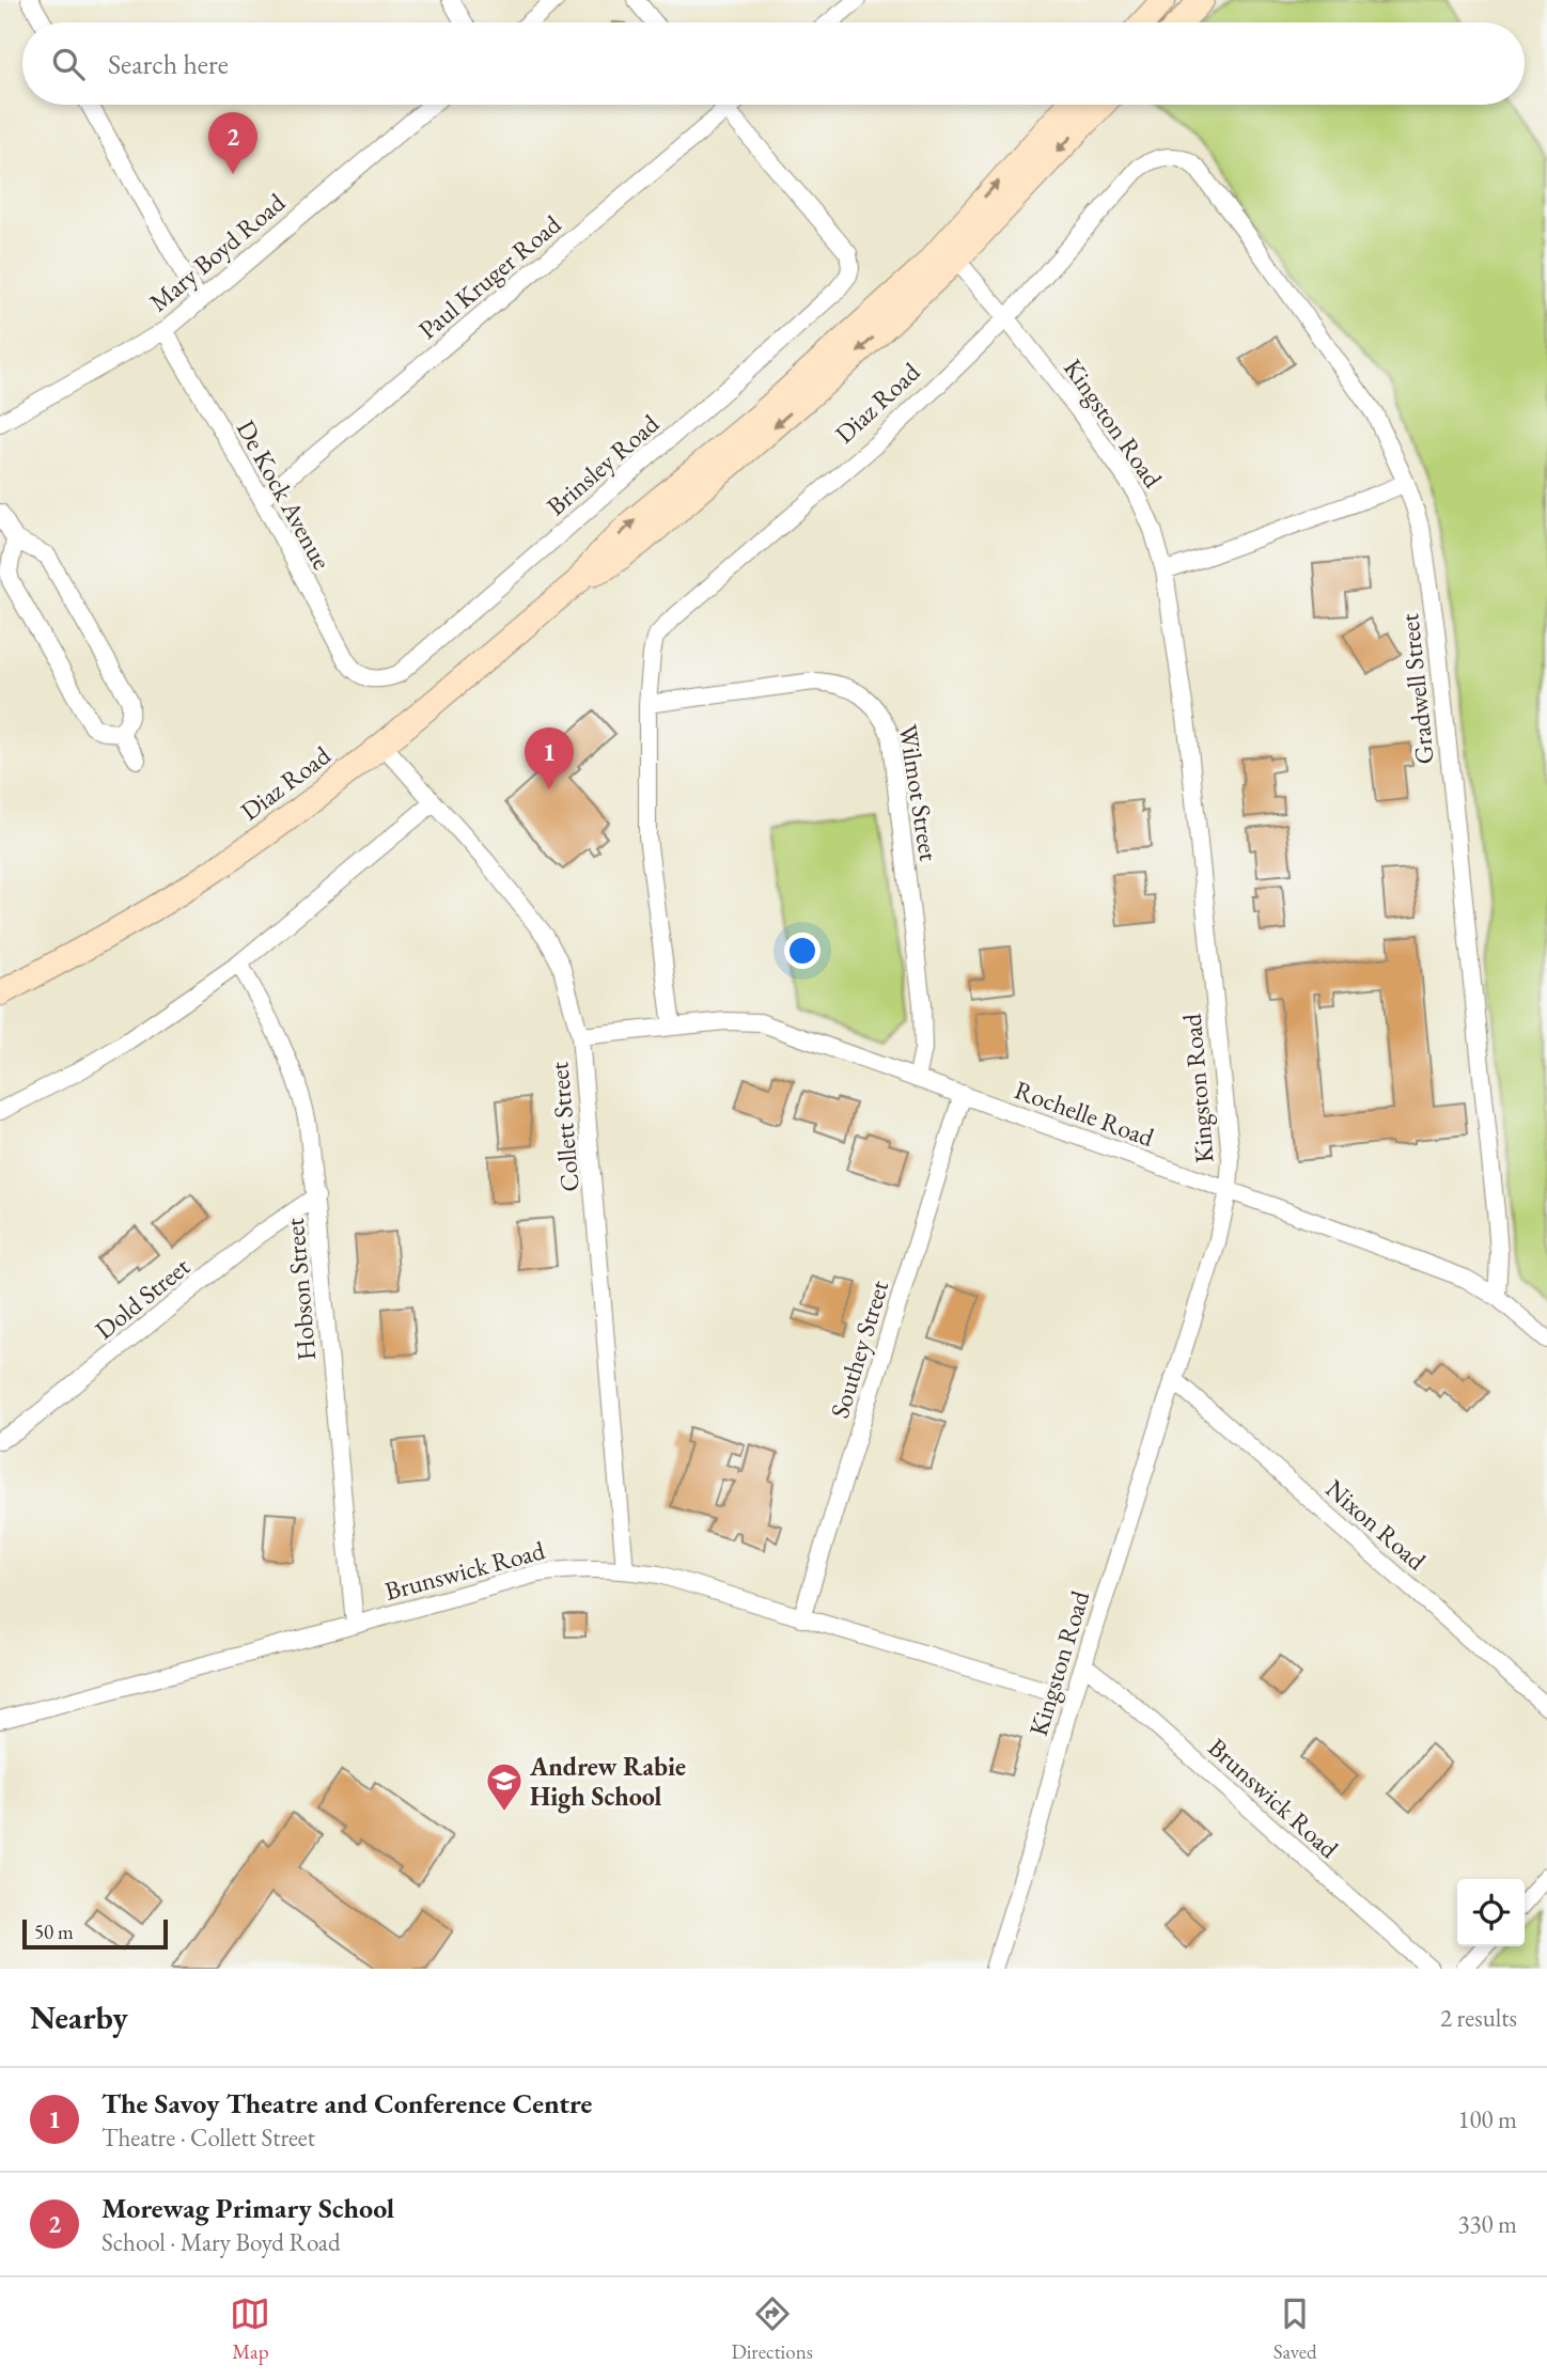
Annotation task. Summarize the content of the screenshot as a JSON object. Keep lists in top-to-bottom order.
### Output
{
  "streets": {
    "street": [
      "Mary Boyd Road",
      "Paul Kruger Road",
      "Diaz Road",
      "Kingston Road",
      "Brinsley Road",
      "De Kock Avenue",
      "Gradwell Street",
      "Wilmot Street",
      "Rochelle Road",
      "Collett Street",
      "Hobson Street",
      "Dold Street",
      "Southey Street",
      "Nixon Road",
      "Brunswick Road"
    ]
  },
  "crossings": [
    ["Mary Boyd Road", "De Kock Avenue"],
    ["Paul Kruger Road", "Brinsley Road"],
    ["Paul Kruger Road", "De Kock Avenue"],
    ["Diaz Road", "Kingston Road"],
    ["Diaz Road", "Gradwell Street"],
    ["Diaz Road", "Wilmot Street"],
    ["Diaz Road", "Collett Street"],
    ["Kingston Road", "Rochelle Road"],
    ["Kingston Road", "Nixon Road"],
    ["Kingston Road", "Brunswick Road"],
    ["Brinsley Road", "De Kock Avenue"],
    ["Gradwell Street", "Rochelle Road"],
    ["Wilmot Street", "Rochelle Road"],
    ["Rochelle Road", "Collett Street"],
    ["Rochelle Road", "Southey Street"],
    ["Collett Street", "Brunswick Road"],
    ["Hobson Street", "Dold Street"],
    ["Hobson Street", "Brunswick Road"],
    ["Southey Street", "Brunswick Road"]
  ],
  "places": {
    "school or university": ["Andrew Rabie High School"]
  },
  "scale_bar": "50 m",
  "page": {
    "search": "Search here",
    "pins": ["2", "1"],
    "scale": "50 m",
    "heading": ["Nearby", "2 results"],
    "list": [
      {
        "mark": "1",
        "name": "The Savoy Theatre and Conference Centre",
        "note": "Theatre · Collett Street",
        "value": "100 m"
      },
      {
        "mark": "2",
        "name": "Morewag Primary School",
        "note": "School · Mary Boyd Road",
        "value": "330 m"
      }
    ],
    "nav": ["Map", "Directions", "Saved"]
  }
}
